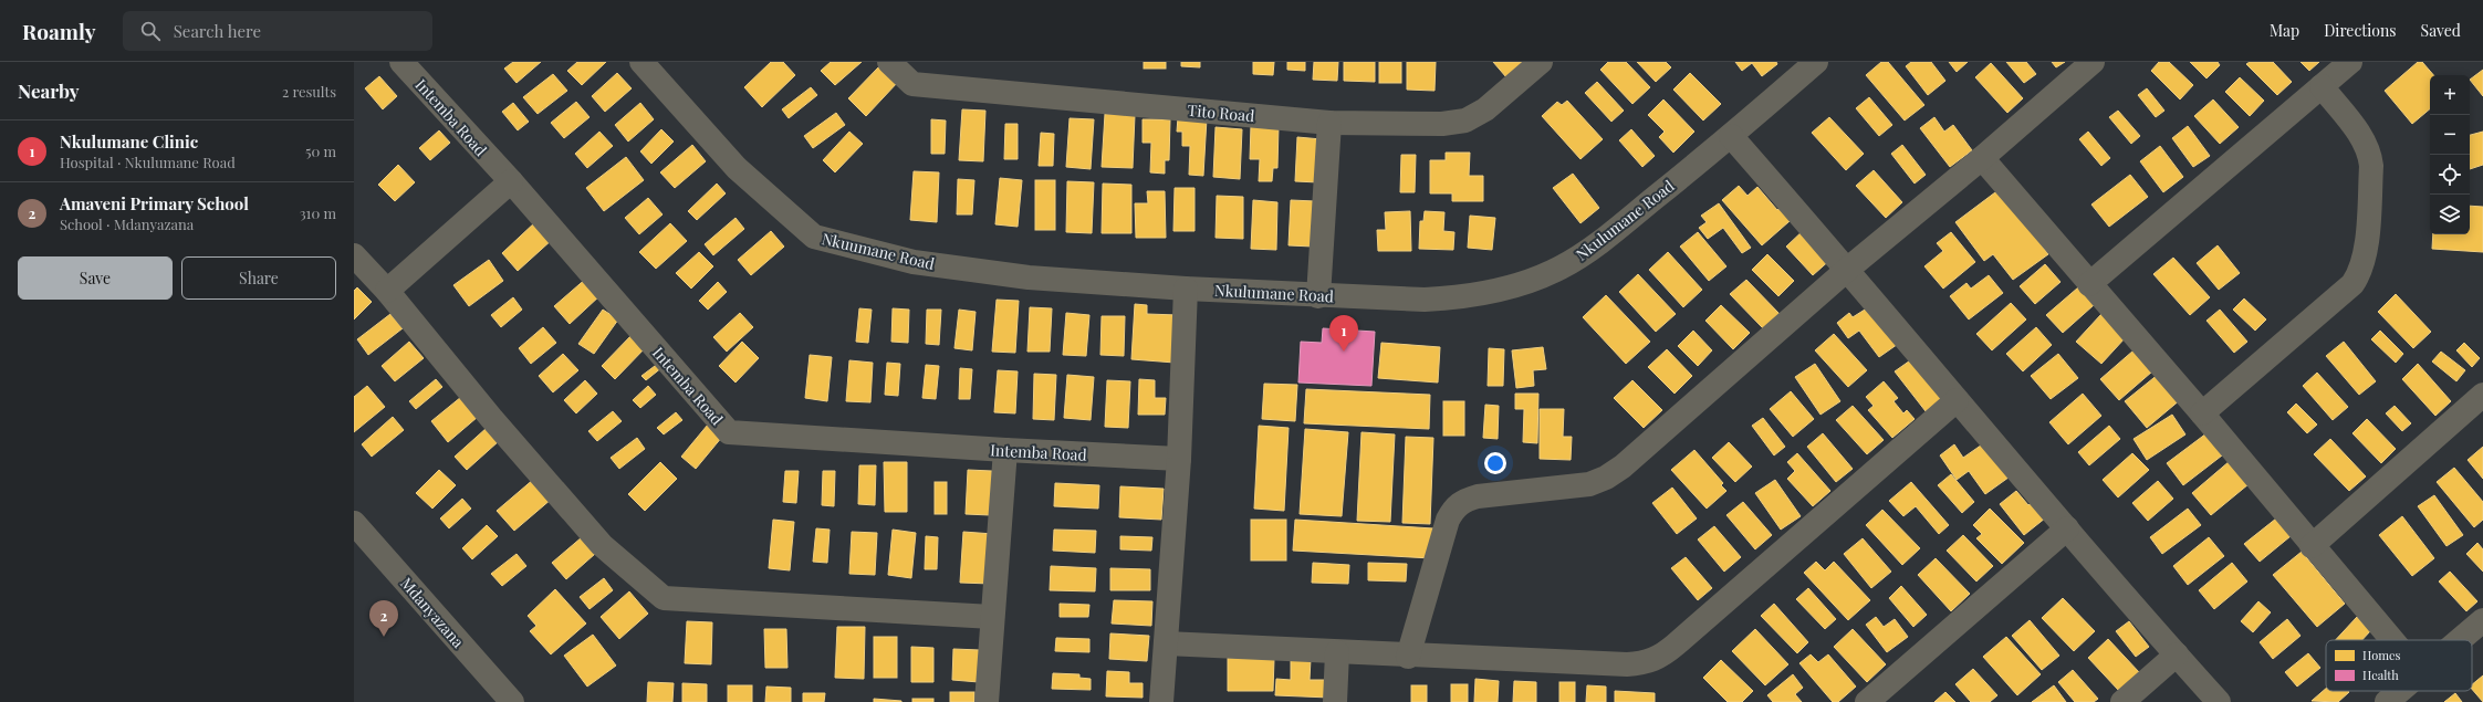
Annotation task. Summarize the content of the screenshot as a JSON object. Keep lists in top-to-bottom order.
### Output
{
  "streets": {
    "street": [
      "Tito Road",
      "Intemba Road",
      "Nkulumane Road",
      "Nkuumane Road",
      "Mdanyazana"
    ]
  },
  "crossings": [
    ["Nkulumane Road", "Nkuumane Road"]
  ],
  "legend": ["Homes", "Health"],
  "page": {
    "header": "Roamly",
    "search": "Search here",
    "nav": ["Map", "Directions", "Saved"],
    "heading": ["Nearby", "2 results"],
    "map_buttons": ["+", "−"],
    "list": [
      {
        "mark": "1",
        "name": "Nkulumane Clinic",
        "note": "Hospital · Nkulumane Road",
        "value": "50 m"
      },
      {
        "mark": "2",
        "name": "Amaveni Primary School",
        "note": "School · Mdanyazana",
        "value": "310 m"
      }
    ],
    "buttons": ["Save", "Share"],
    "pins": ["1", "2"]
  }
}
